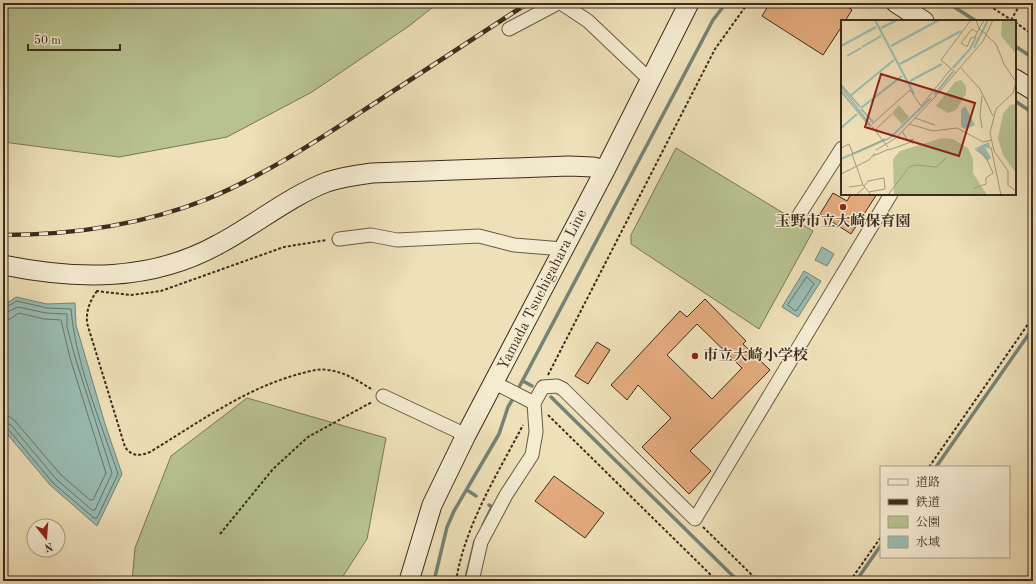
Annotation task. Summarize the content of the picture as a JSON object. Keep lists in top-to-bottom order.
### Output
{
  "streets": {
    "street": ["Yamada Tsuchigahara Line"]
  },
  "places": ["玉野市立大崎保育園", "市立大崎小学校"],
  "legend": [
    "道路",
    "鉄道",
    "公園",
    "水域"
  ],
  "scale_bar": "50 m",
  "north": "bottom"
}
